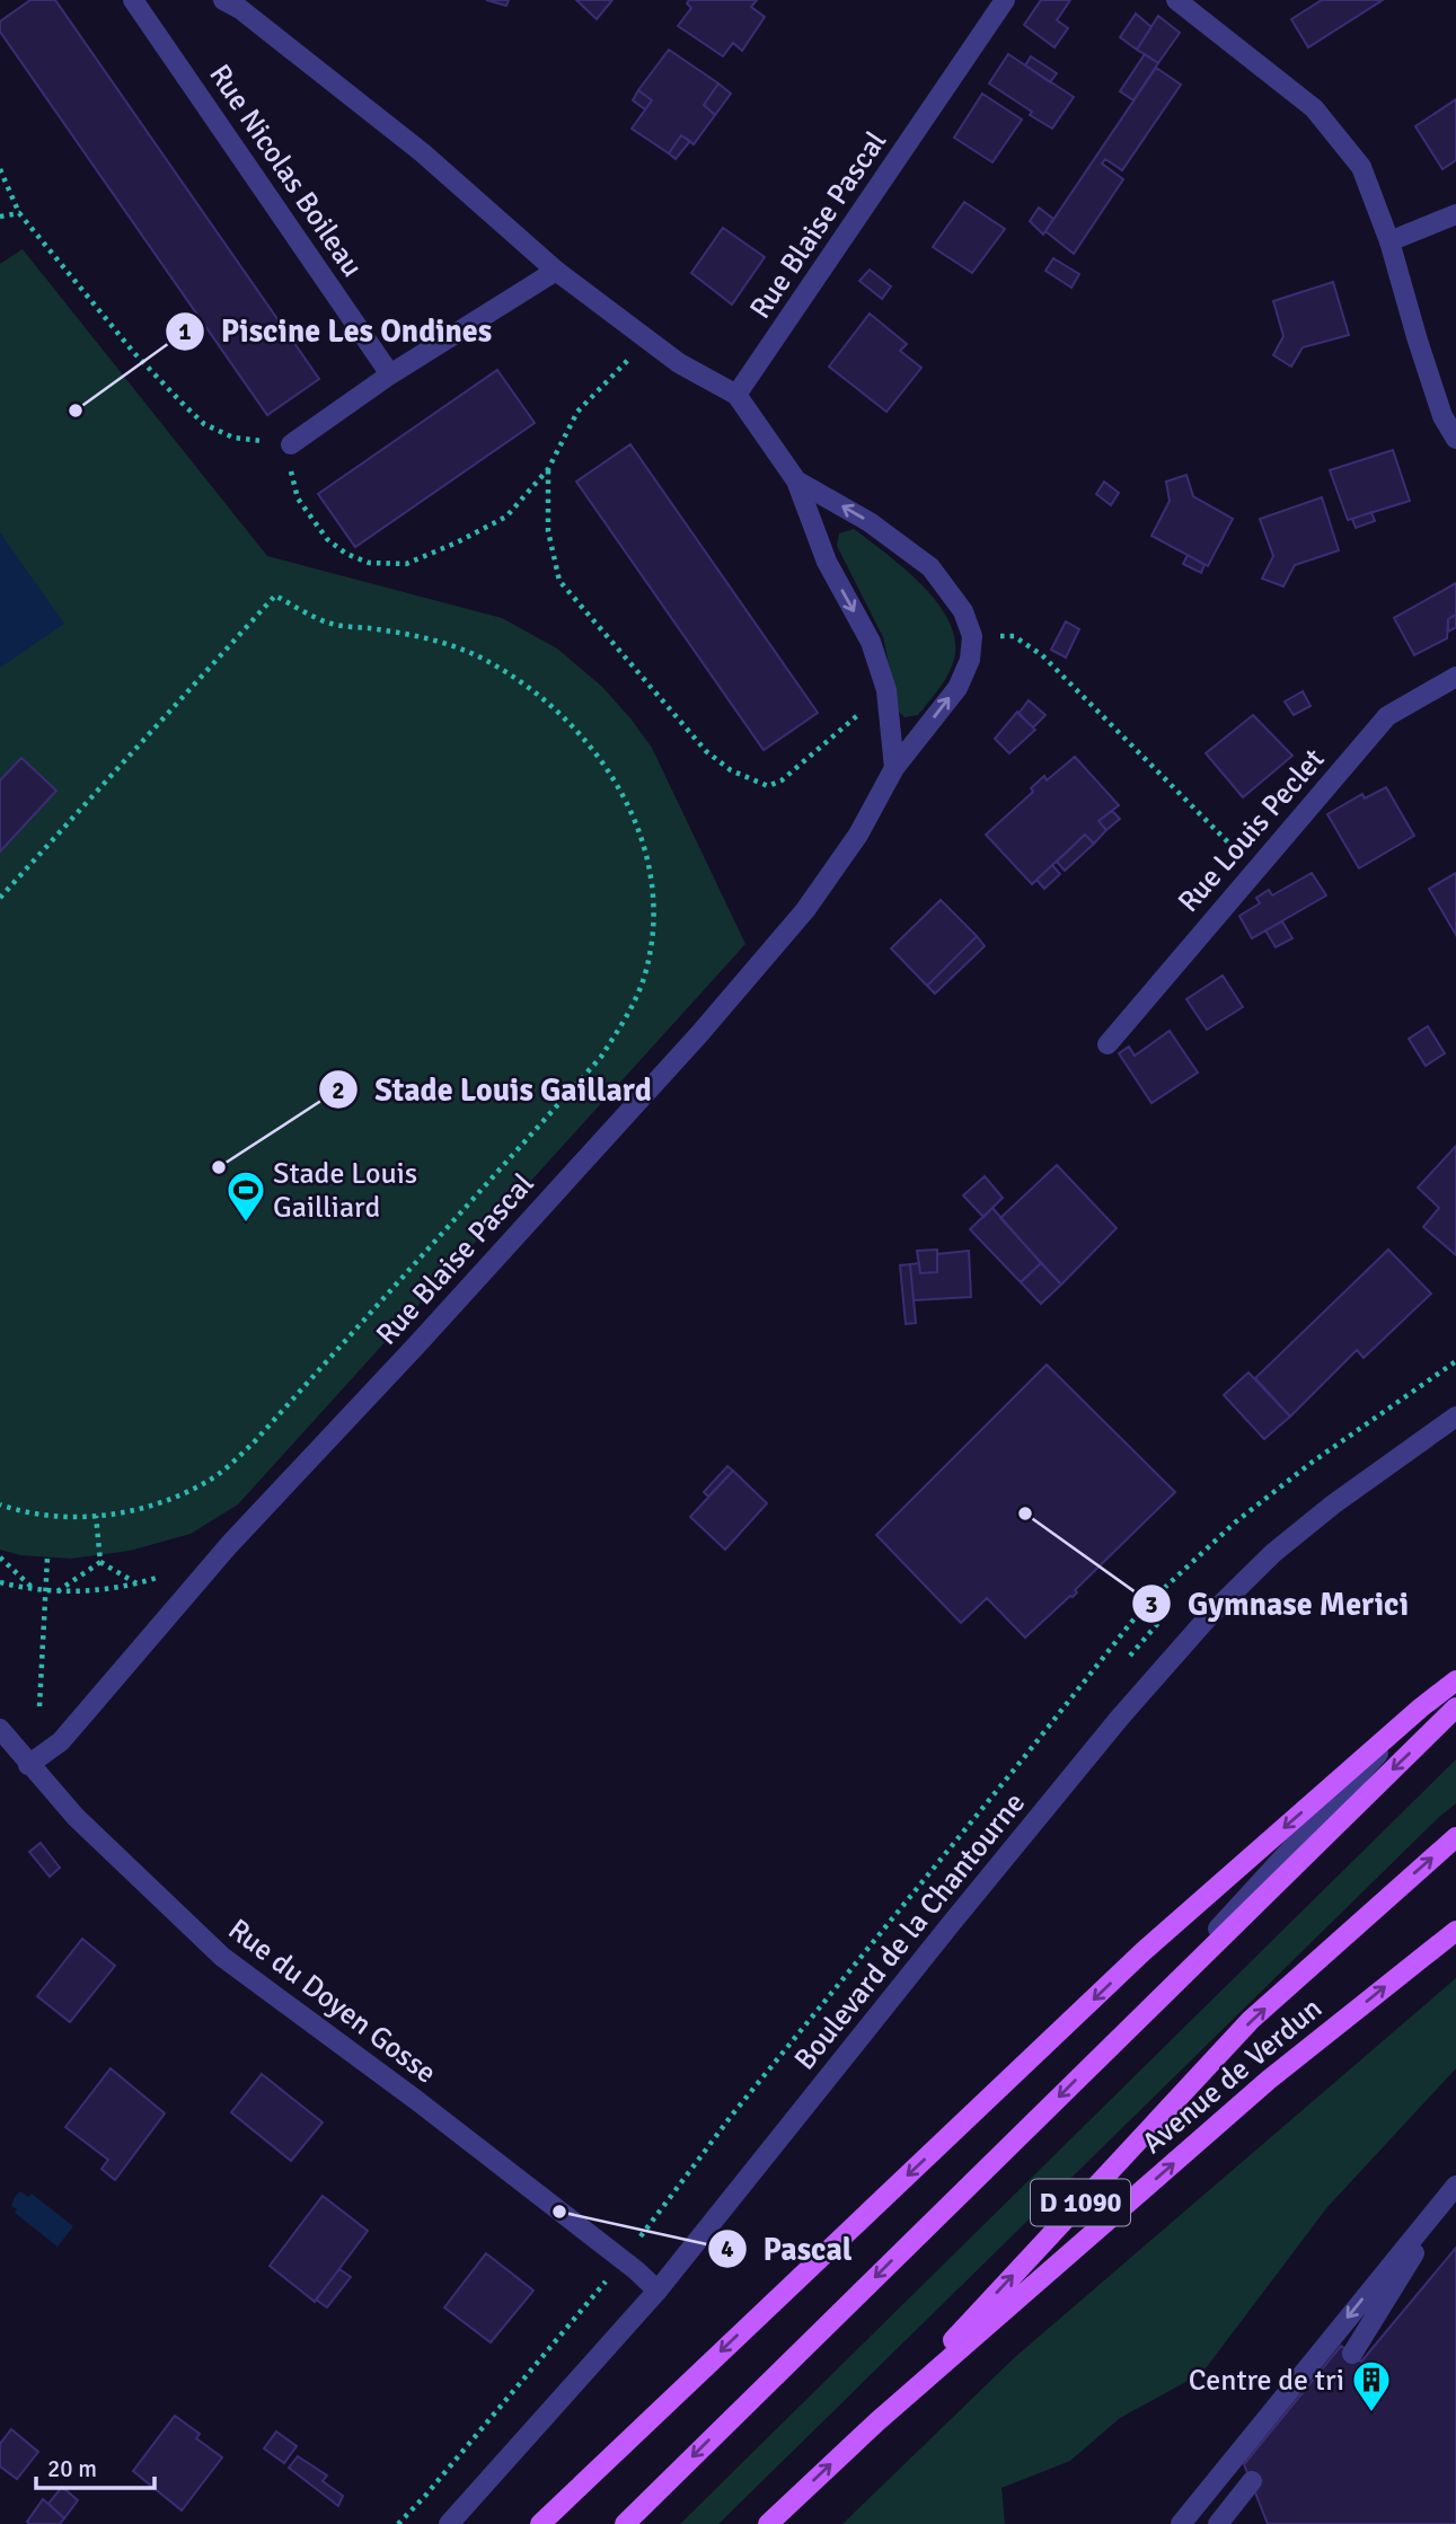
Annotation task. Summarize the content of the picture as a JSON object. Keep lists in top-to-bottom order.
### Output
{
  "streets": {
    "main road": ["Avenue de Verdun", "D 1090"],
    "street": [
      "Rue Nicolas Boileau",
      "Rue Blaise Pascal",
      "Rue Louis Peclet",
      "Boulevard de la Chantourne",
      "Rue du Doyen Gosse"
    ]
  },
  "crossings": [
    ["Rue Nicolas Boileau", "Rue Blaise Pascal"],
    ["Rue Blaise Pascal", "Rue du Doyen Gosse"],
    ["Boulevard de la Chantourne", "Rue du Doyen Gosse"],
    ["Avenue de Verdun", "D 1090"]
  ],
  "places": {
    "other": [
      "Piscine Les Ondines",
      "Stade Louis Gaillard",
      "Gymnase Merici",
      "Pascal"
    ],
    "sports": ["Stade Louis Gailliard"],
    "building": ["Centre de tri"]
  },
  "scale_bar": "20 m"
}
